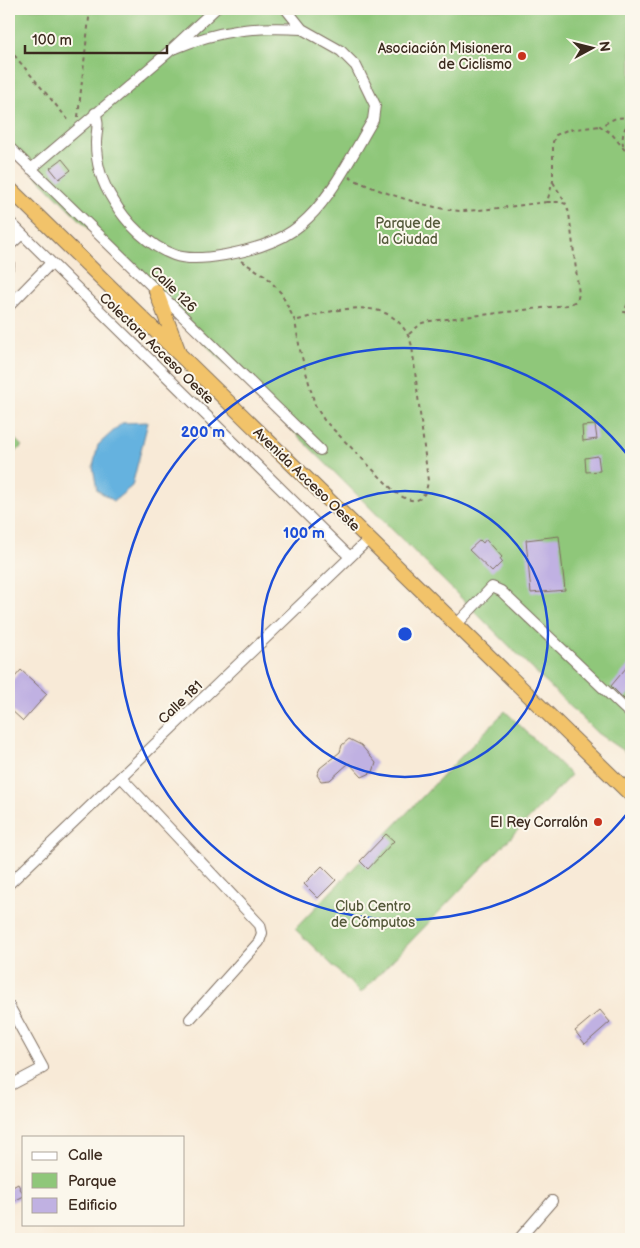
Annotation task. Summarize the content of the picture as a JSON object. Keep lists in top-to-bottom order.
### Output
{
  "streets": {
    "highway": ["Avenida Acceso Oeste"],
    "street": ["Calle 126", "Colectora Acceso Oeste", "Calle 181"]
  },
  "crossings": [
    ["Colectora Acceso Oeste", "Calle 181"],
    ["Avenida Acceso Oeste", "Calle 181"]
  ],
  "parks": ["Parque de la Ciudad", "Club Centro de Cómputos"],
  "places": ["Asociación Misionera de Ciclismo", "El Rey Corralón"],
  "legend": ["Calle", "Parque", "Edificio"],
  "scale_bar": "100 m",
  "north": "right",
  "rings": ["200 m", "100 m"]
}
